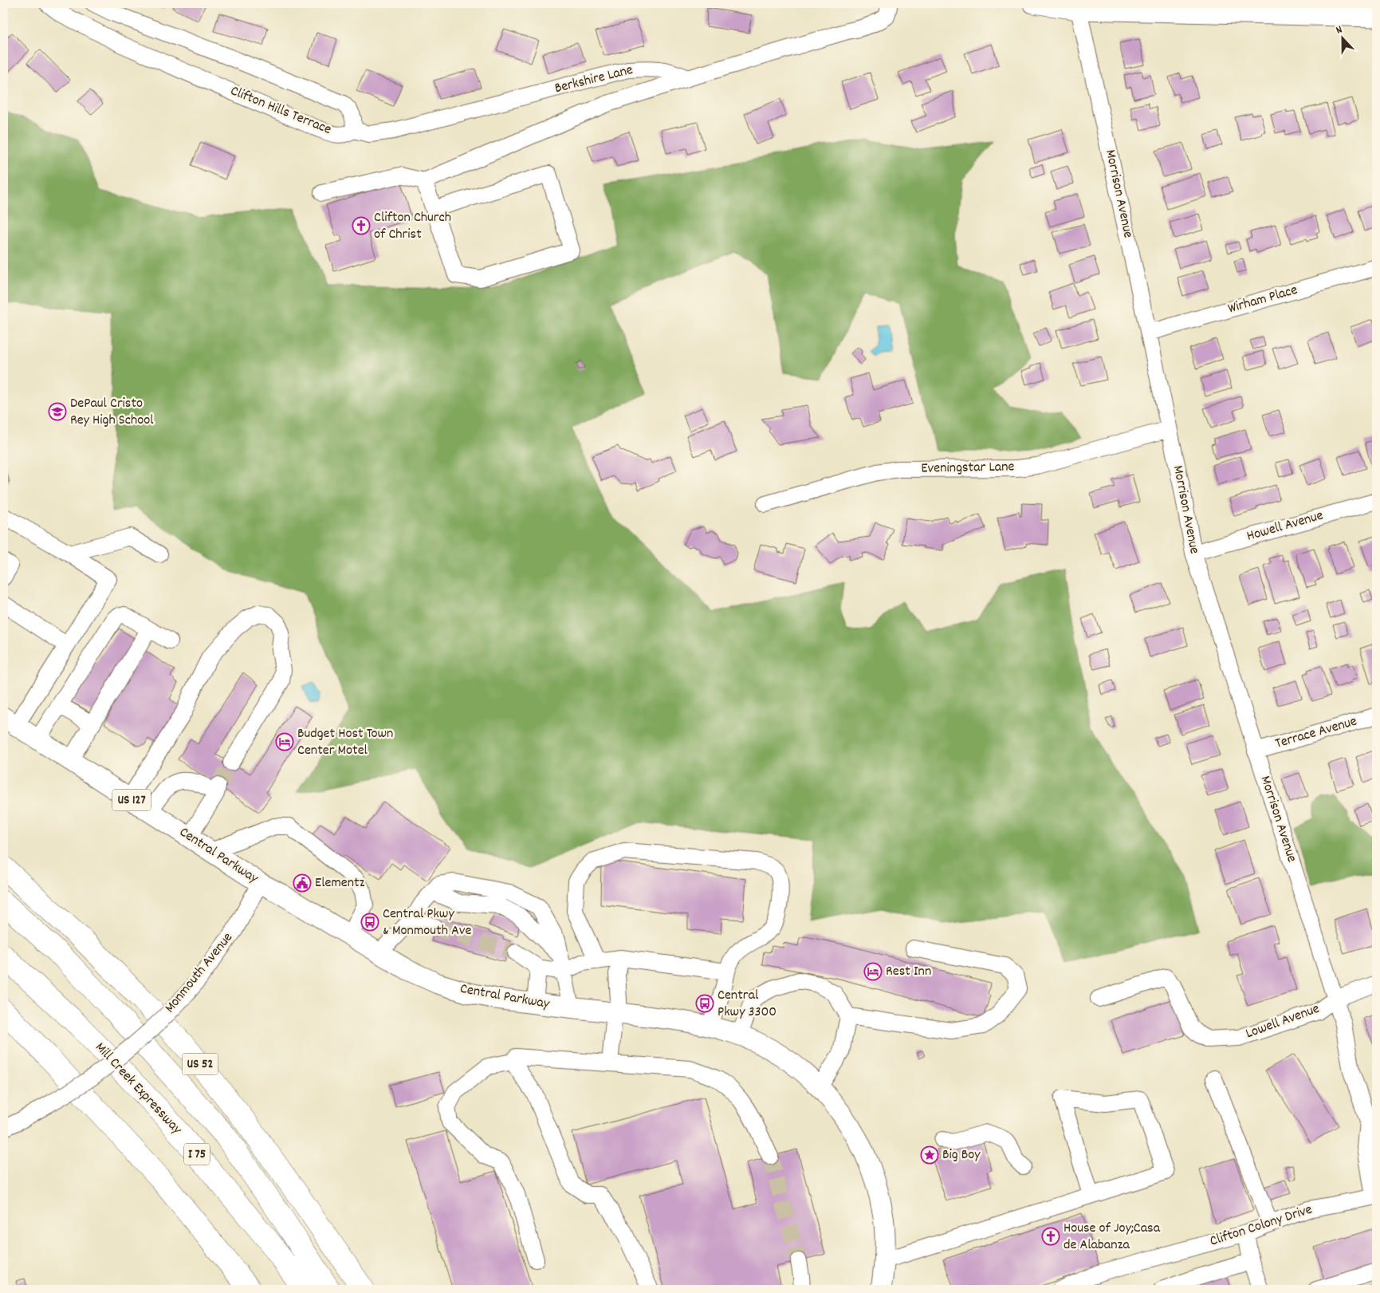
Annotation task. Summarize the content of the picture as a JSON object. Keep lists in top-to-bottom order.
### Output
{
  "streets": {
    "highway": ["US 52", "Mill Creek Expressway", "I 75"],
    "main road": ["US 127", "Central Parkway"],
    "street": [
      "Berkshire Lane",
      "Clifton Hills Terrace",
      "Morrison Avenue",
      "Wirham Place",
      "Eveningstar Lane",
      "Howell Avenue",
      "Terrace Avenue",
      "Monmouth Avenue",
      "Lowell Avenue",
      "Clifton Colony Drive"
    ]
  },
  "crossings": [
    ["Berkshire Lane", "Clifton Hills Terrace"],
    ["Morrison Avenue", "Wirham Place"],
    ["Morrison Avenue", "Eveningstar Lane"],
    ["Morrison Avenue", "Howell Avenue"],
    ["Morrison Avenue", "Terrace Avenue"],
    ["Morrison Avenue", "Lowell Avenue"],
    ["Morrison Avenue", "Clifton Colony Drive"],
    ["Central Parkway", "Monmouth Avenue"]
  ],
  "places": {
    "church": ["Clifton Church of Christ", "House of Joy;Casa de Alabanza"],
    "school or university": ["DePaul Cristo Rey High School"],
    "hotel": ["Budget Host Town Center Motel", "Rest Inn"],
    "public building": ["Elementz"],
    "bus stop": ["Central Pkwy & Monmouth Ave", "Central Pkwy 3300"],
    "place": ["Big Boy"]
  },
  "north": "top"
}
